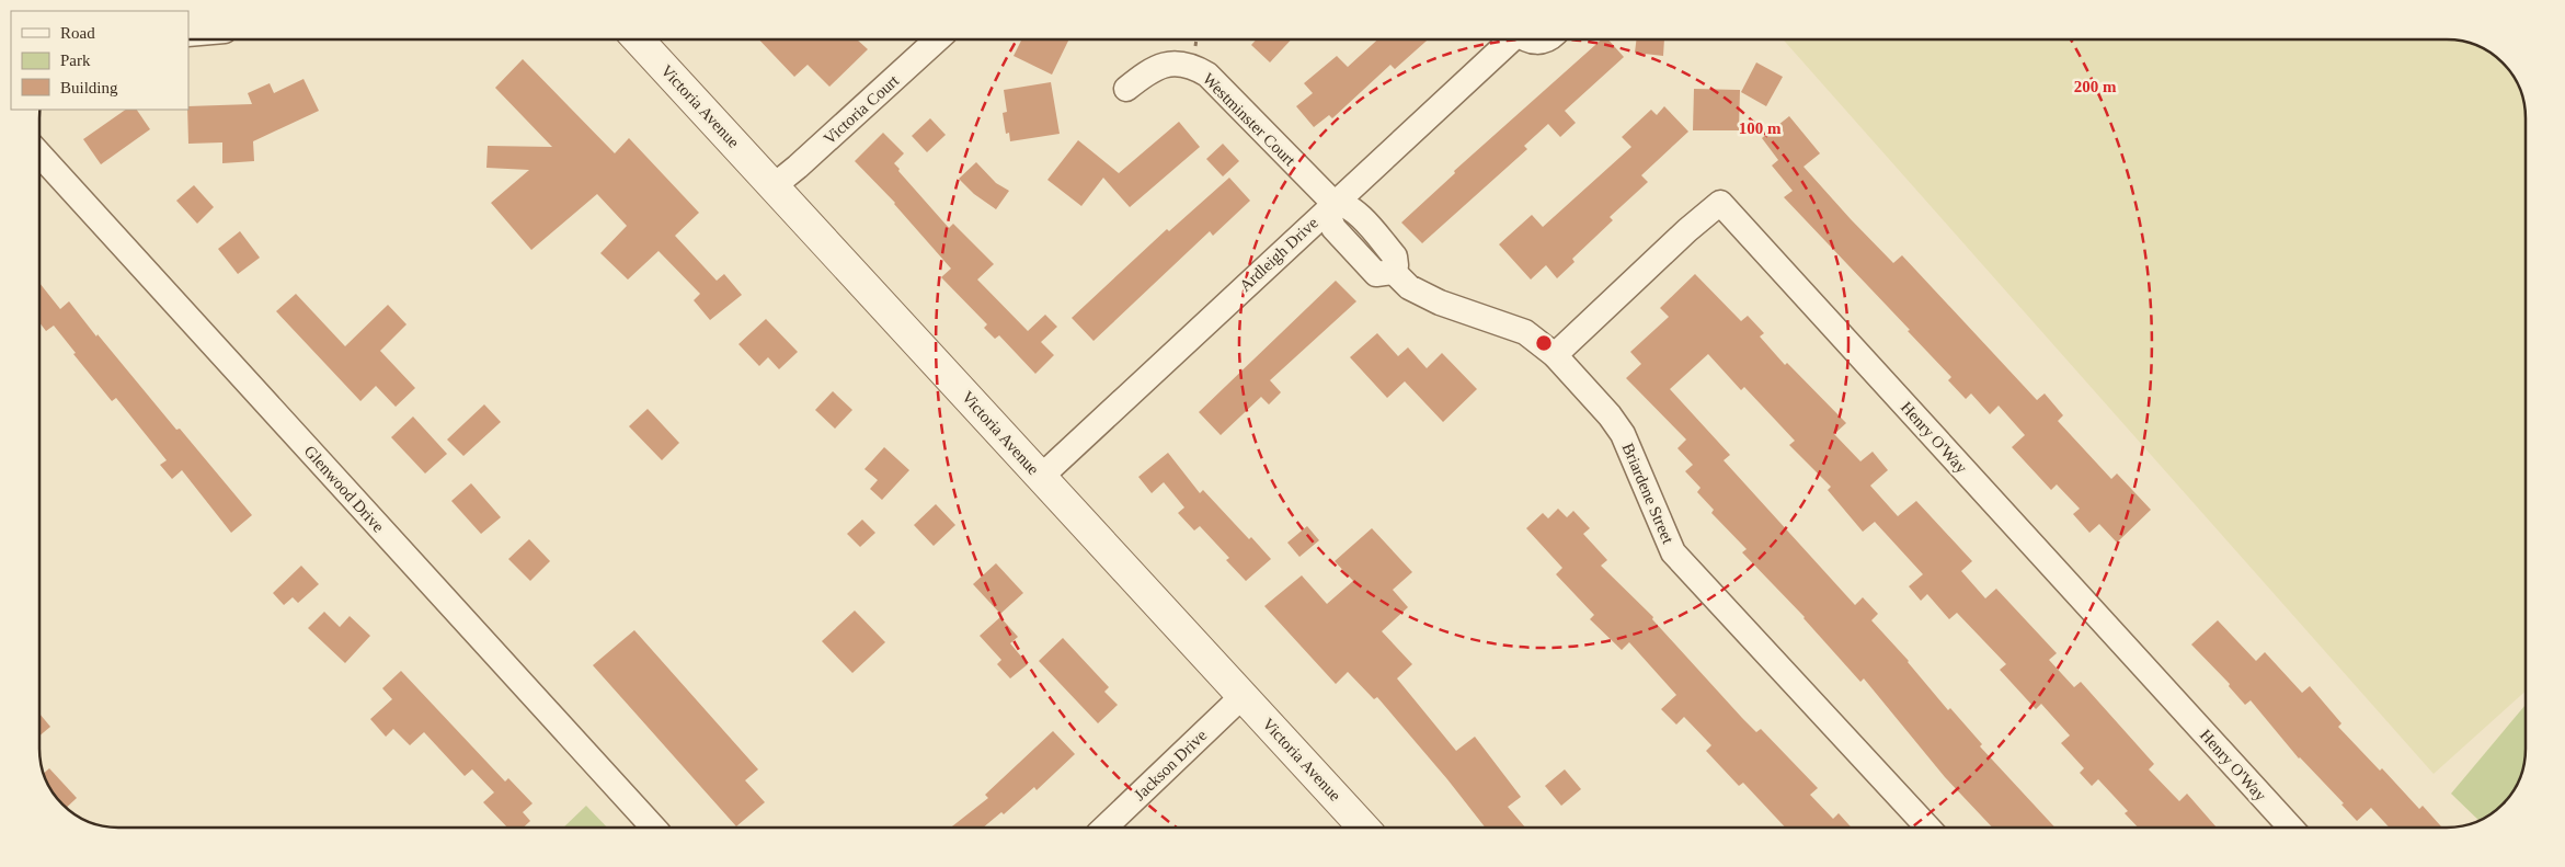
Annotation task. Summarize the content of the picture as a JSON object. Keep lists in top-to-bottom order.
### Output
{
  "streets": {
    "street": [
      "Victoria Avenue",
      "Victoria Court",
      "Westminster Court",
      "Ardleigh Drive",
      "Henry O'Way",
      "Glenwood Drive",
      "Briardene Street",
      "Jackson Drive"
    ]
  },
  "crossings": [
    ["Victoria Avenue", "Victoria Court"],
    ["Victoria Avenue", "Ardleigh Drive"],
    ["Victoria Avenue", "Jackson Drive"],
    ["Westminster Court", "Ardleigh Drive"],
    ["Westminster Court", "Briardene Street"],
    ["Ardleigh Drive", "Briardene Street"],
    ["Henry O'Way", "Briardene Street"]
  ],
  "legend": ["Road", "Park", "Building"],
  "rings": ["200 m", "100 m"]
}
